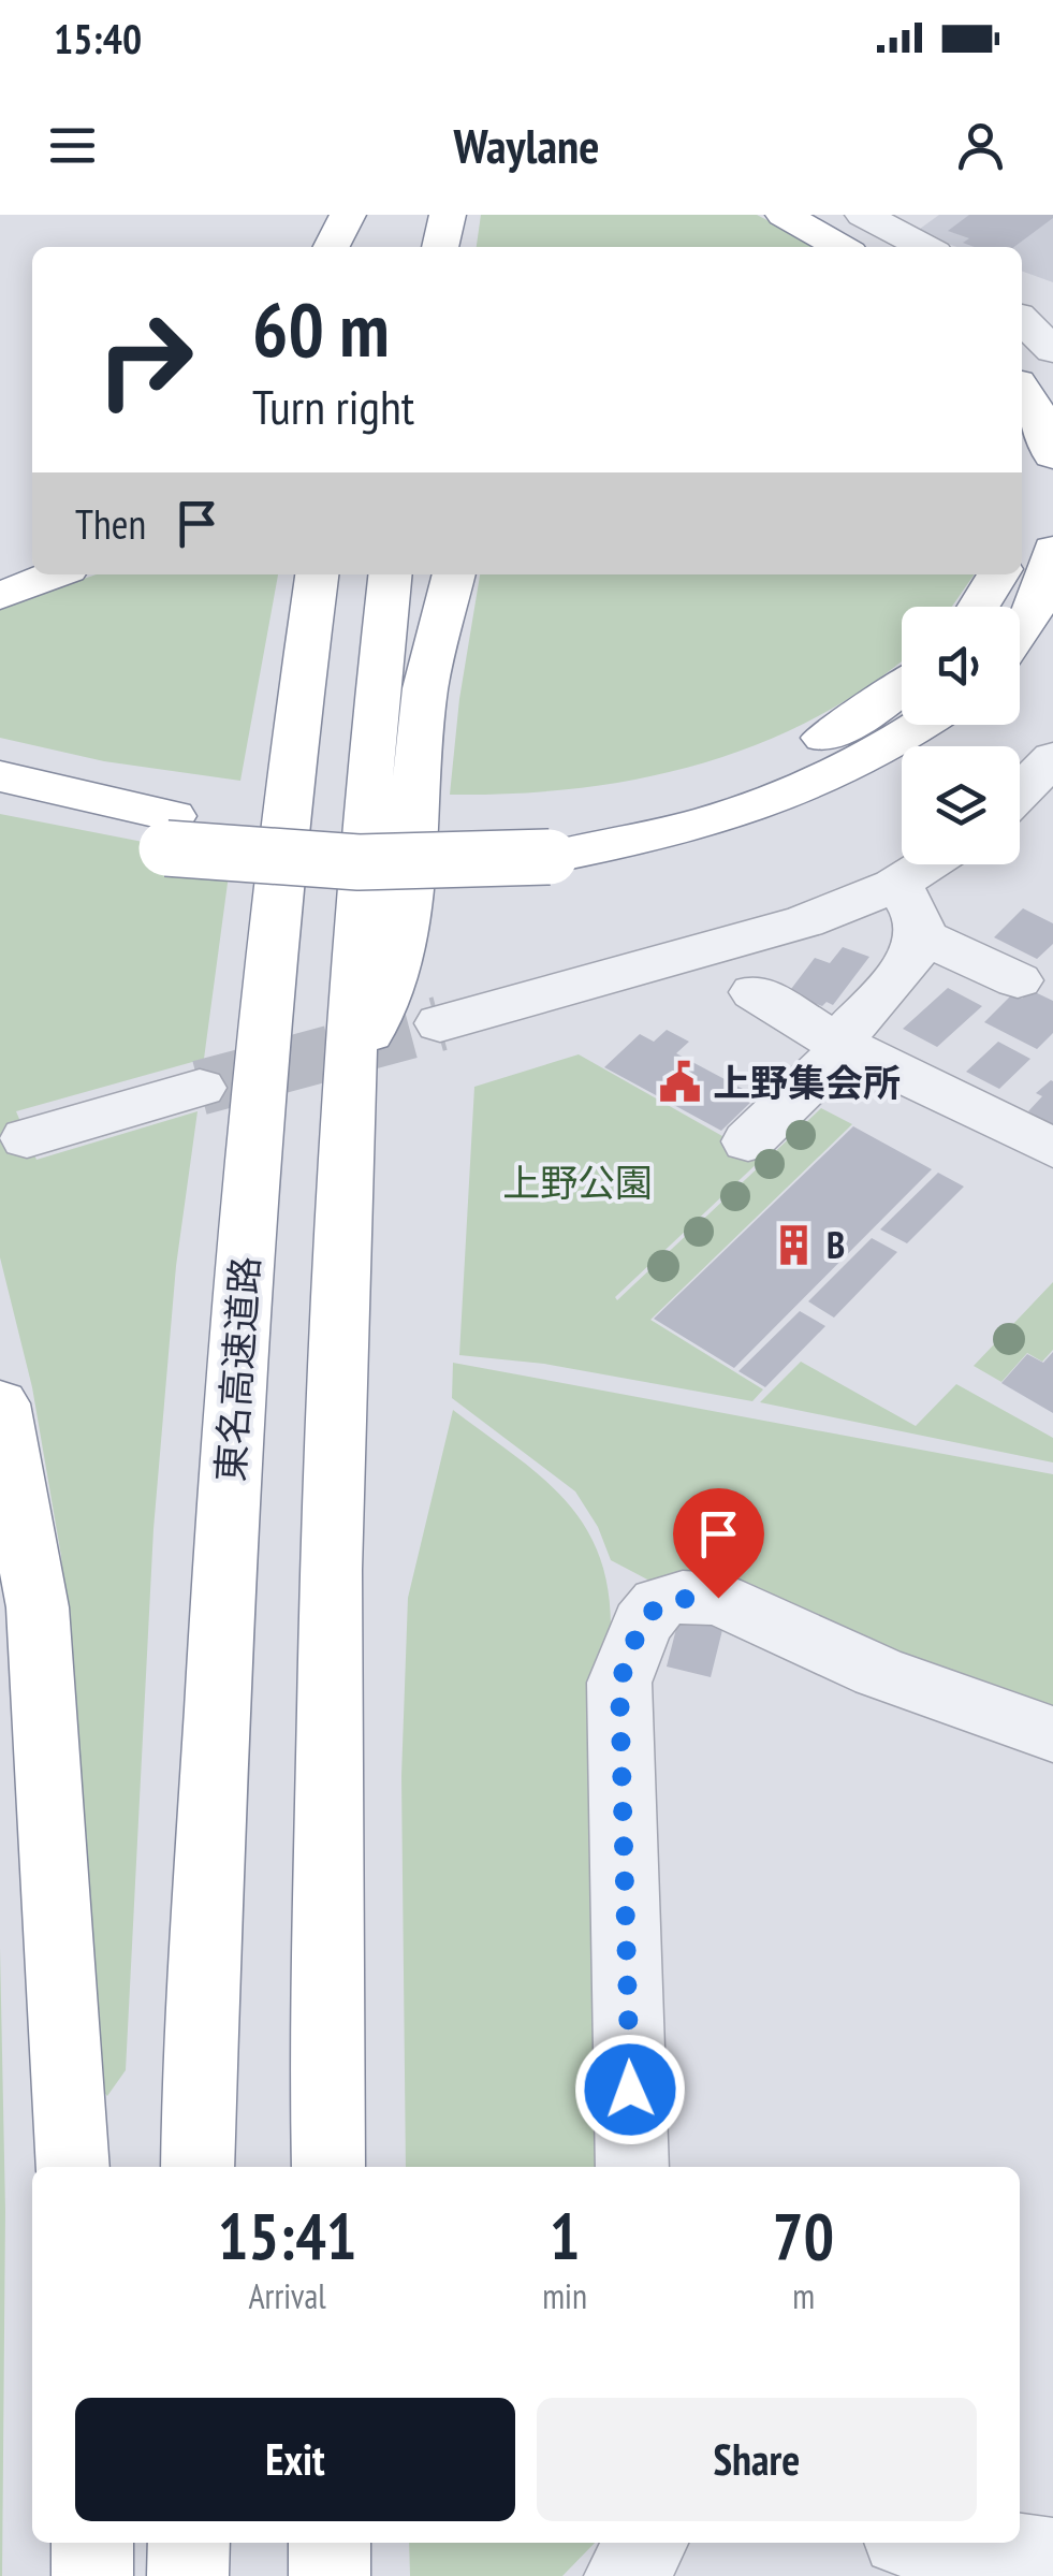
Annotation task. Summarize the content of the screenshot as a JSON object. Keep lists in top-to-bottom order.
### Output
{
  "streets": {
    "highway": ["東名高速道路"]
  },
  "parks": ["上野公園"],
  "places": {
    "public building": ["上野集会所"],
    "building": ["B"]
  },
  "page": {
    "status": "15:40",
    "header": "Waylane",
    "turn": ["60 m", "Turn right"],
    "then": "Then",
    "eta": [
      "15:41",
      "Arrival",
      "1",
      "min",
      "70",
      "m"
    ],
    "buttons": ["Exit", "Share"]
  }
}
